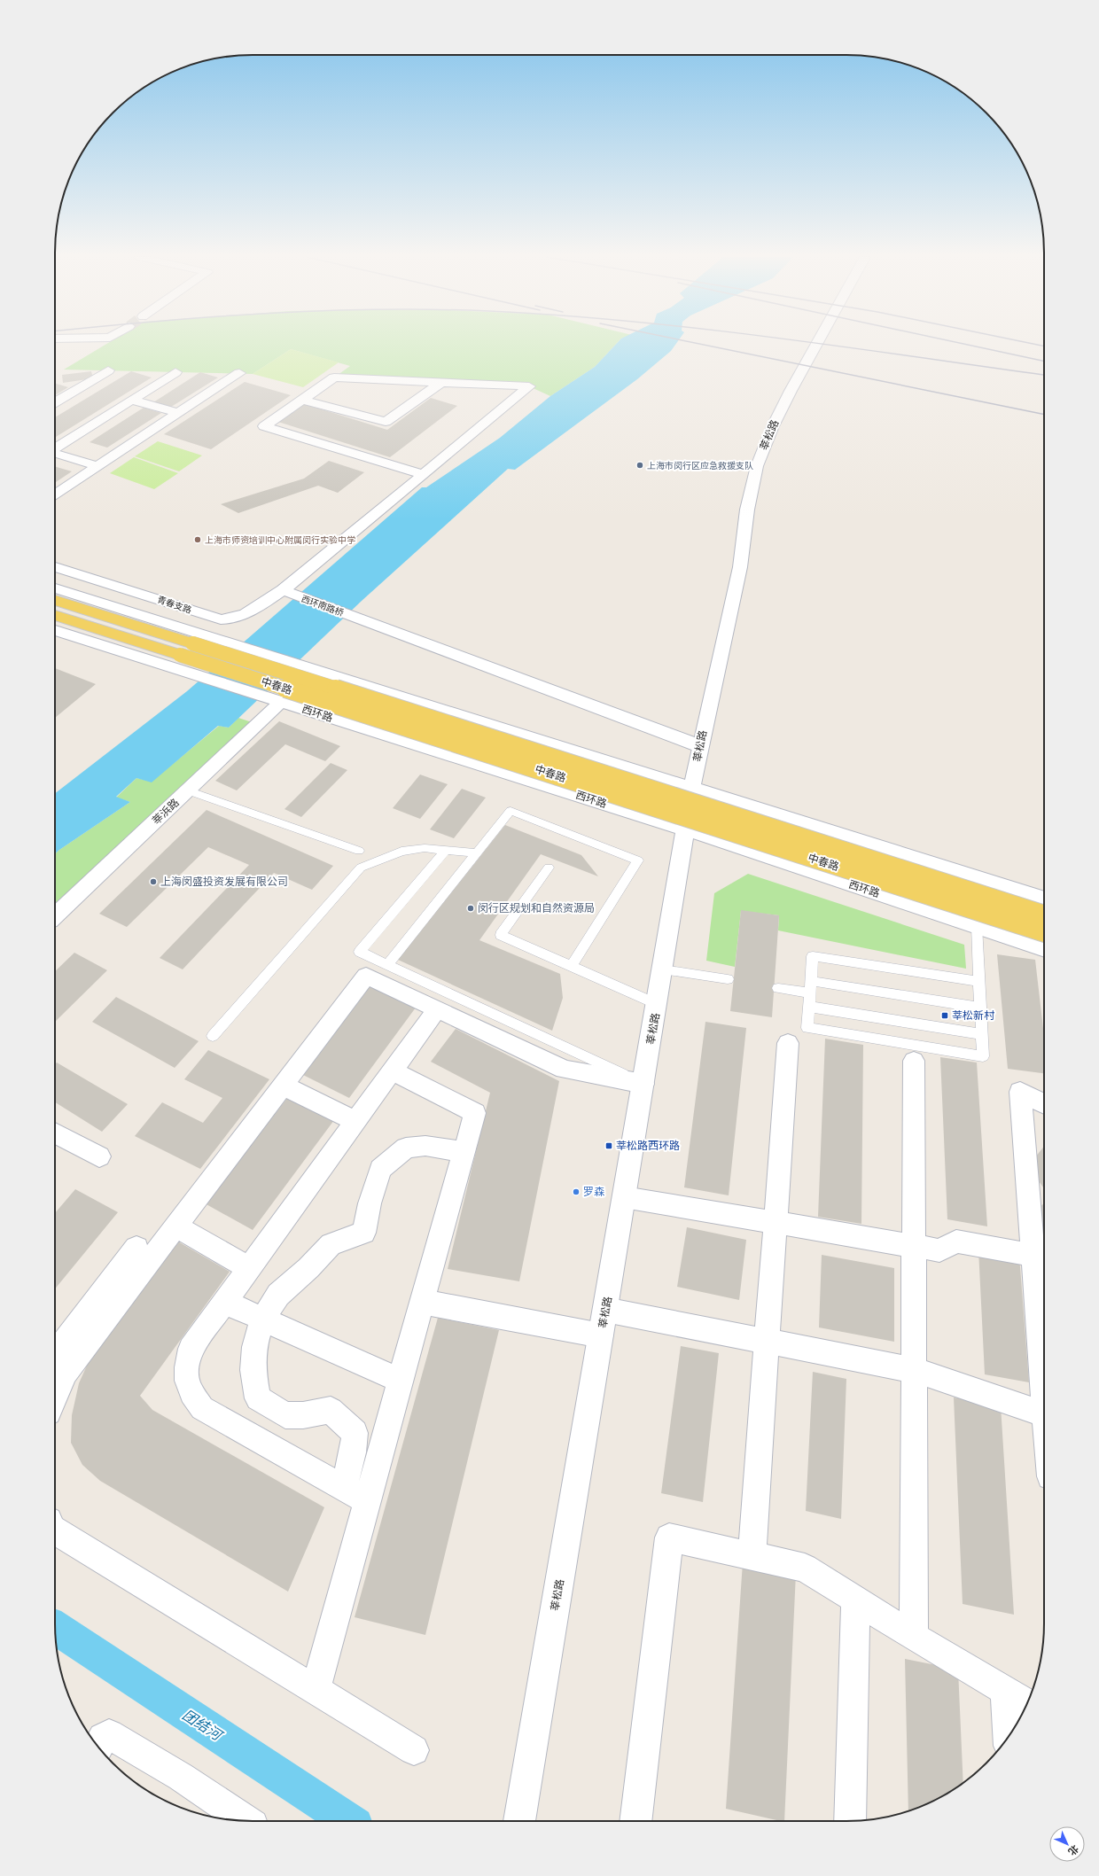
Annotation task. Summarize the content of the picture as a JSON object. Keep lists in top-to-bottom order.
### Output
{
  "streets": {
    "main road": ["中春路"],
    "street": [
      "莘松路",
      "青春支路",
      "西环南路桥",
      "西环路",
      "莘浜路"
    ]
  },
  "crossings": [
    ["莘松路", "西环南路桥"],
    ["莘松路", "西环路"],
    ["青春支路", "西环南路桥"],
    ["中春路", "西环路"],
    ["西环路", "莘浜路"]
  ],
  "water": ["团结河"],
  "places": {
    "other": [
      "上海市闵行区应急救援支队",
      "上海市师资培训中心附属闵行实验中学",
      "上海闵盛投资发展有限公司",
      "闵行区规划和自然资源局",
      "罗森"
    ],
    "transit": ["莘松新村", "莘松路西环路"]
  },
  "north": "bottom right"
}
